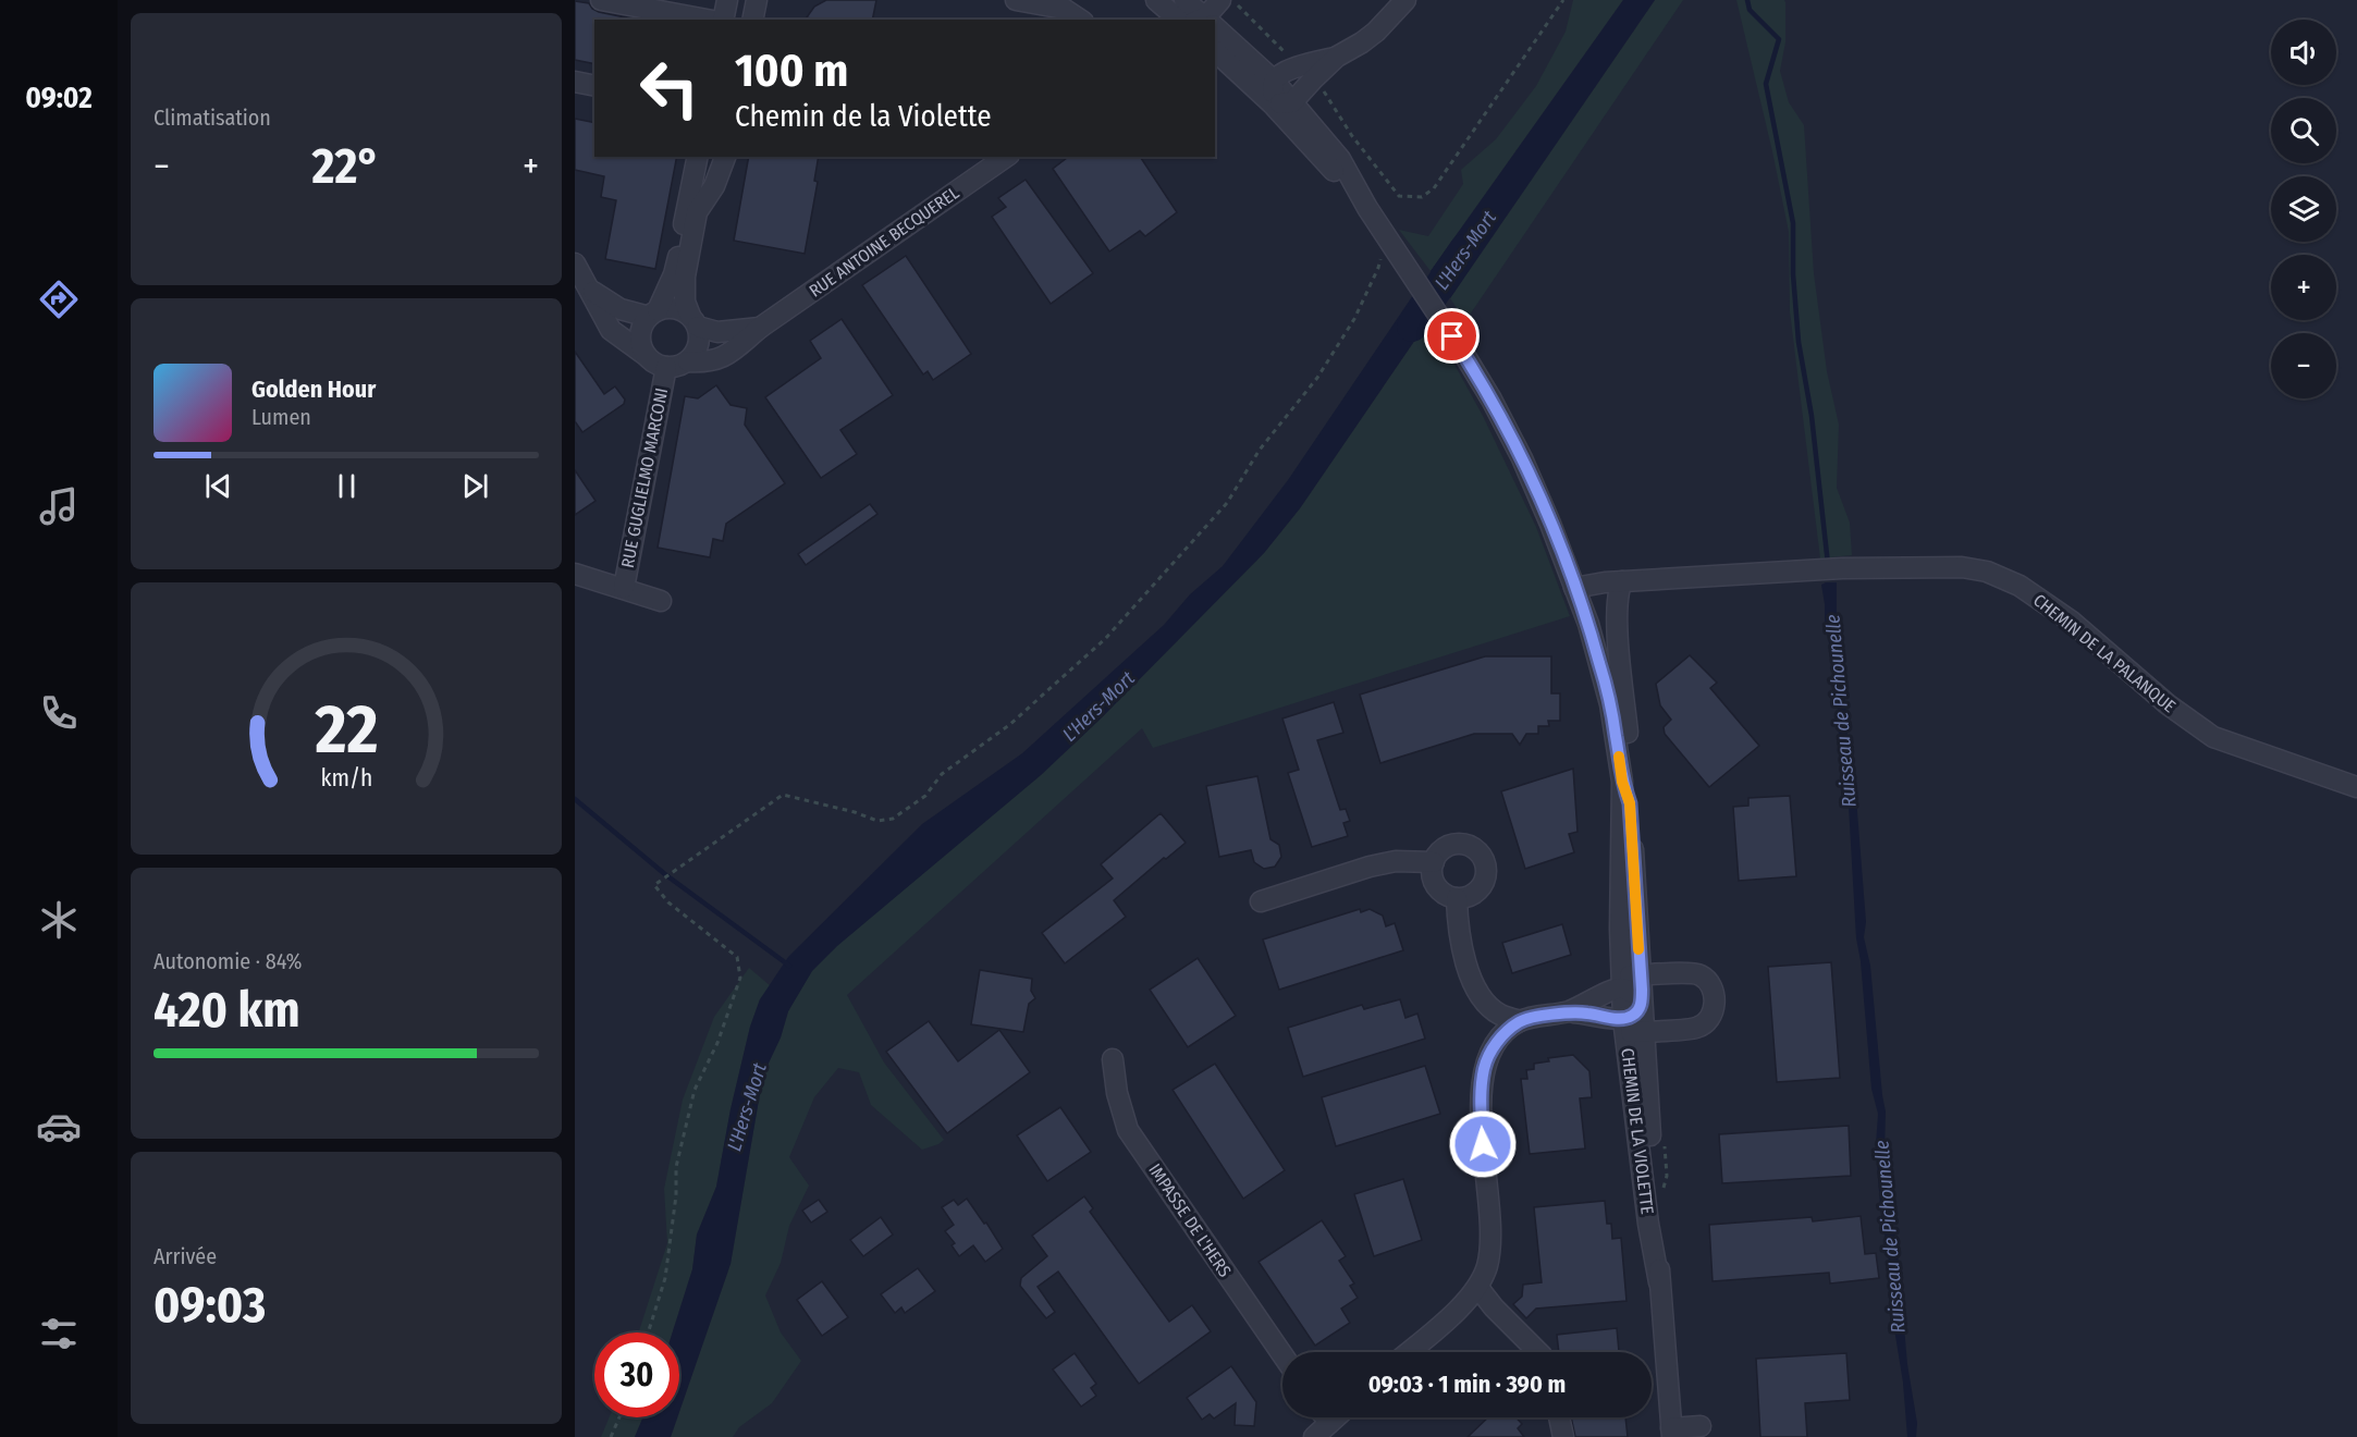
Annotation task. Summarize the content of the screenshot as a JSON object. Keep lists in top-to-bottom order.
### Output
{
  "streets": {
    "street": [
      "RUE ANTOINE BECQUEREL",
      "RUE GUGLIELMO MARCONI",
      "CHEMIN DE LA PALANQUE",
      "CHEMIN DE LA VIOLETTE",
      "IMPASSE DE L'HERS"
    ]
  },
  "crossings": [
    ["RUE ANTOINE BECQUEREL", "RUE GUGLIELMO MARCONI"],
    ["CHEMIN DE LA PALANQUE", "CHEMIN DE LA VIOLETTE"]
  ],
  "water": ["L'Hers-Mort", "Ruisseau de Pichounelle"],
  "page": {
    "tabs": "09:02",
    "tile": [
      "Climatisation",
      ["Autonomie · 84%", "420 km"],
      ["Arrivée", "09:03"]
    ],
    "map_buttons": ["+", "−"],
    "turn": ["100 m", "Chemin de la Violette"],
    "heat": ["−", "22°", "+"],
    "song": ["Golden Hour", "Lumen"],
    "limit": "30",
    "trip": "09:03 · 1 min · 390 m",
    "gauge": ["22", "km/h"]
  }
}
